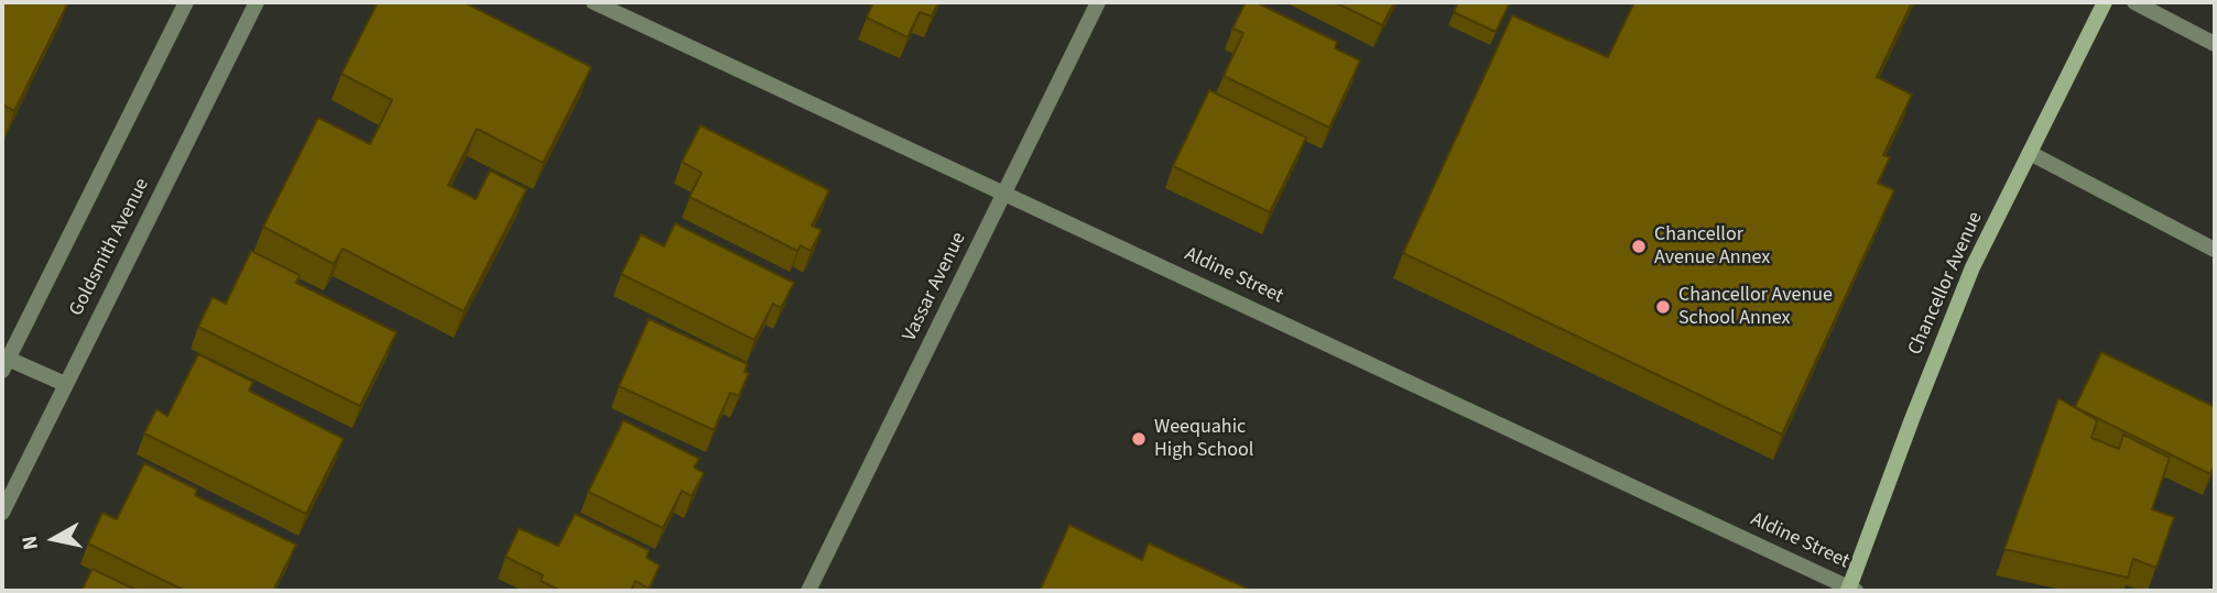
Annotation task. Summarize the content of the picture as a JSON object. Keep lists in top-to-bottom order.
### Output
{
  "streets": {
    "main road": ["Chancellor Avenue"],
    "street": ["Goldsmith Avenue", "Aldine Street", "Vassar Avenue"]
  },
  "crossings": [
    ["Aldine Street", "Chancellor Avenue"],
    ["Aldine Street", "Vassar Avenue"]
  ],
  "places": ["Chancellor Avenue Annex", "Chancellor Avenue School Annex", "Weequahic High School"],
  "north": "left"
}
